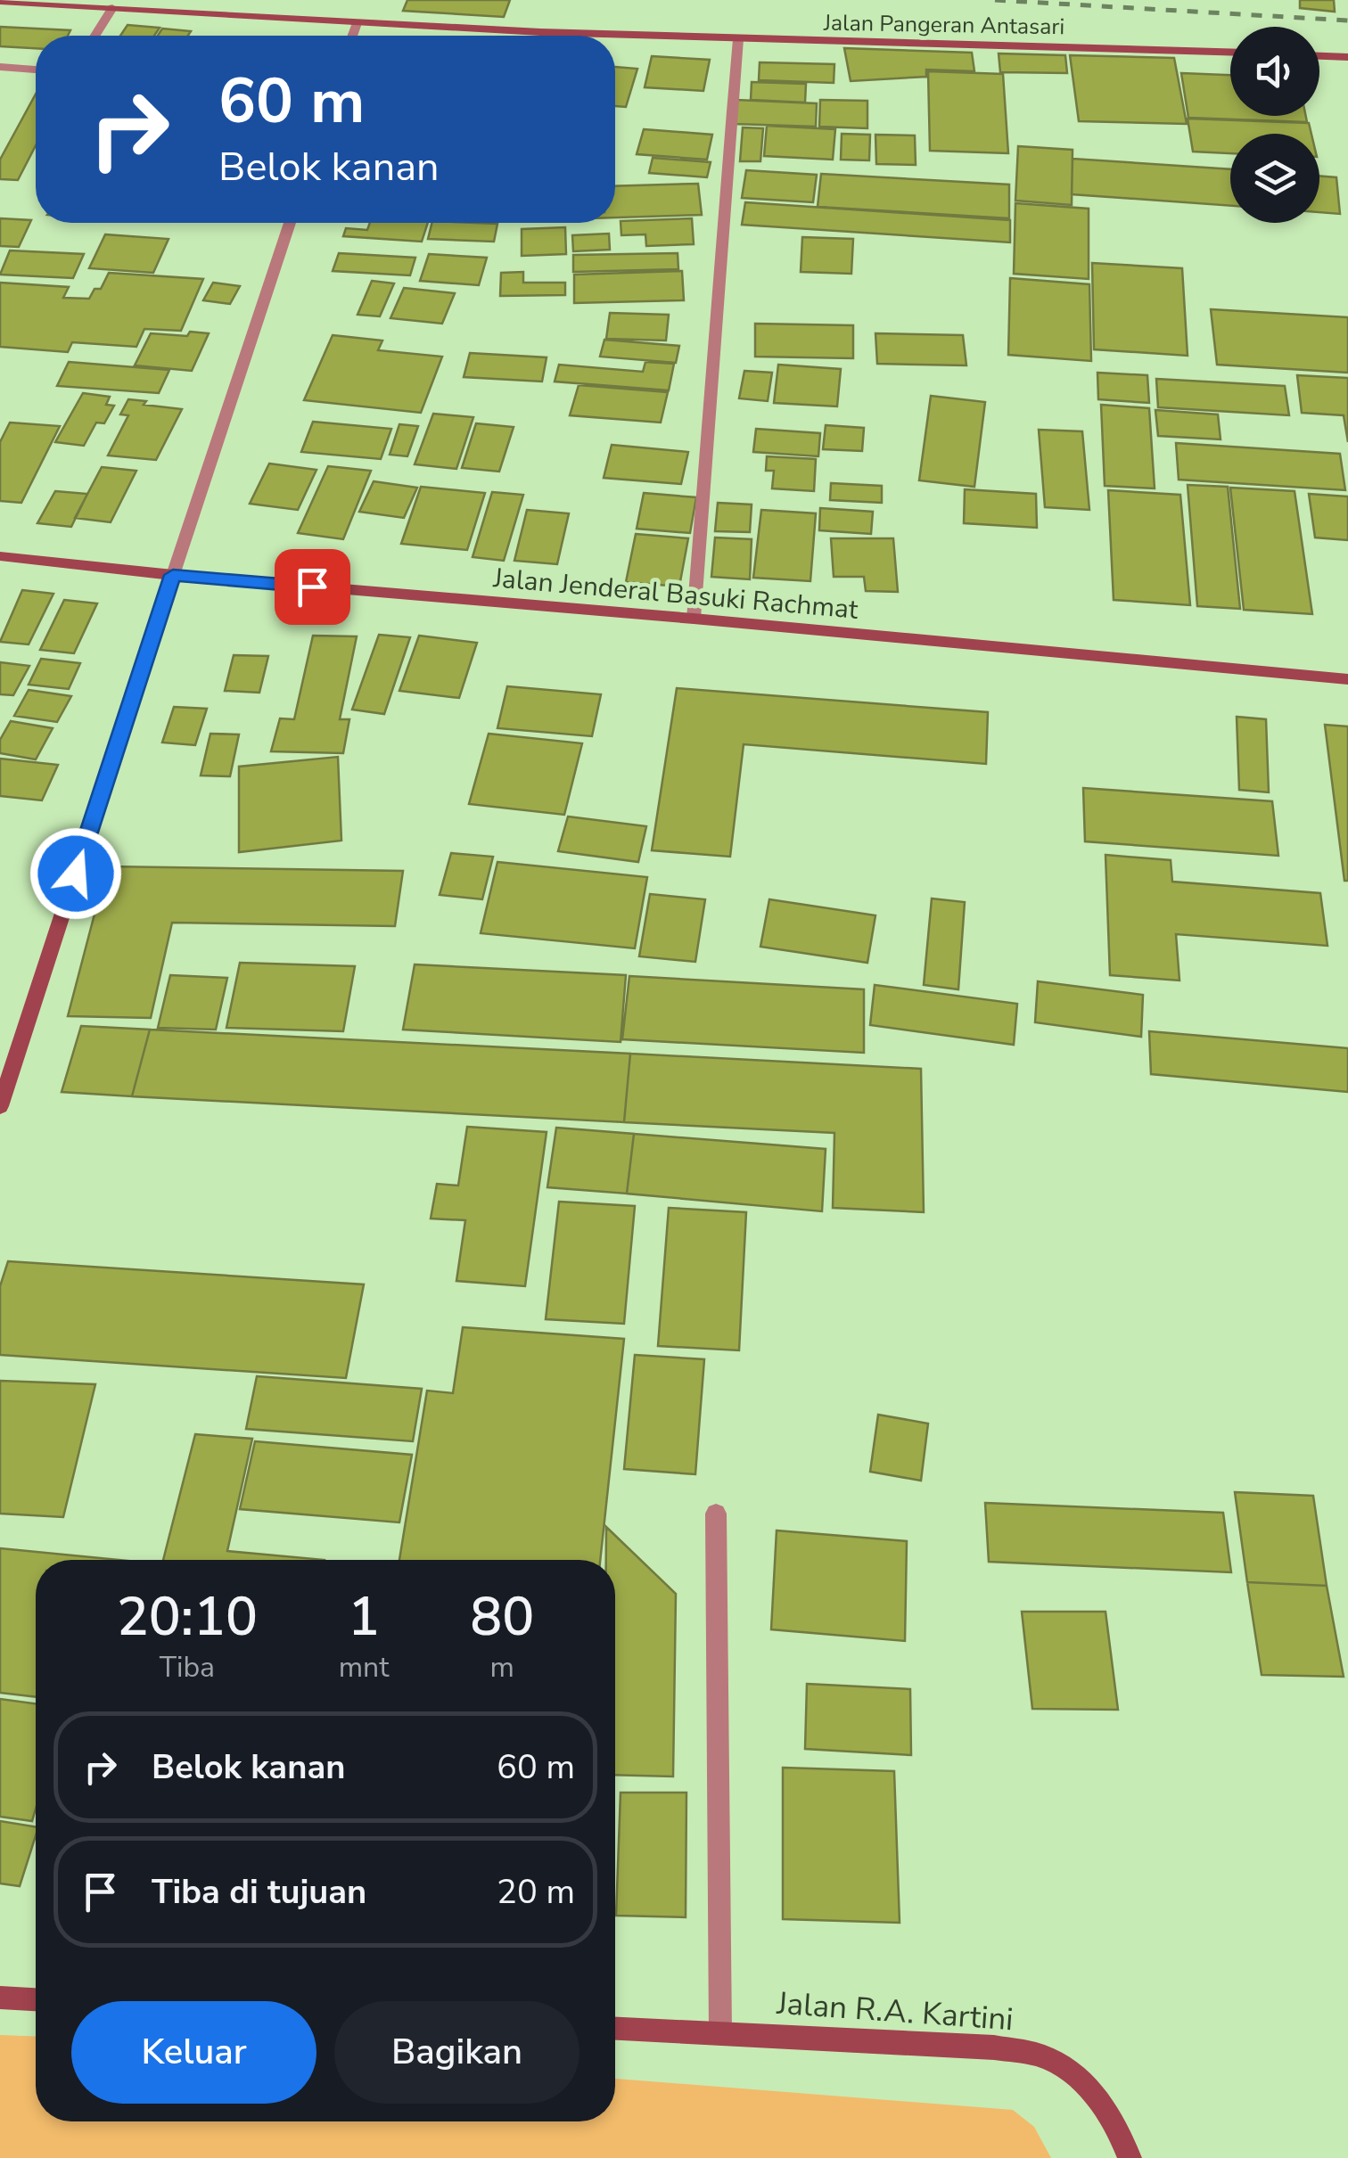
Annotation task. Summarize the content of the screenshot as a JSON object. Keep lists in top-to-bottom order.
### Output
{
  "streets": {
    "street": ["Jalan Pangeran Antasari", "Jalan Jenderal Basuki Rachmat", "Jalan R.A. Kartini"]
  },
  "page": {
    "turn": ["60 m", "Belok kanan"],
    "eta": [
      "20:10",
      "Tiba",
      "1",
      "mnt",
      "80",
      "m"
    ],
    "list": [
      {
        "name": "Belok kanan",
        "value": "60 m"
      },
      {
        "name": "Tiba di tujuan",
        "value": "20 m"
      }
    ],
    "buttons": ["Keluar", "Bagikan"]
  }
}
